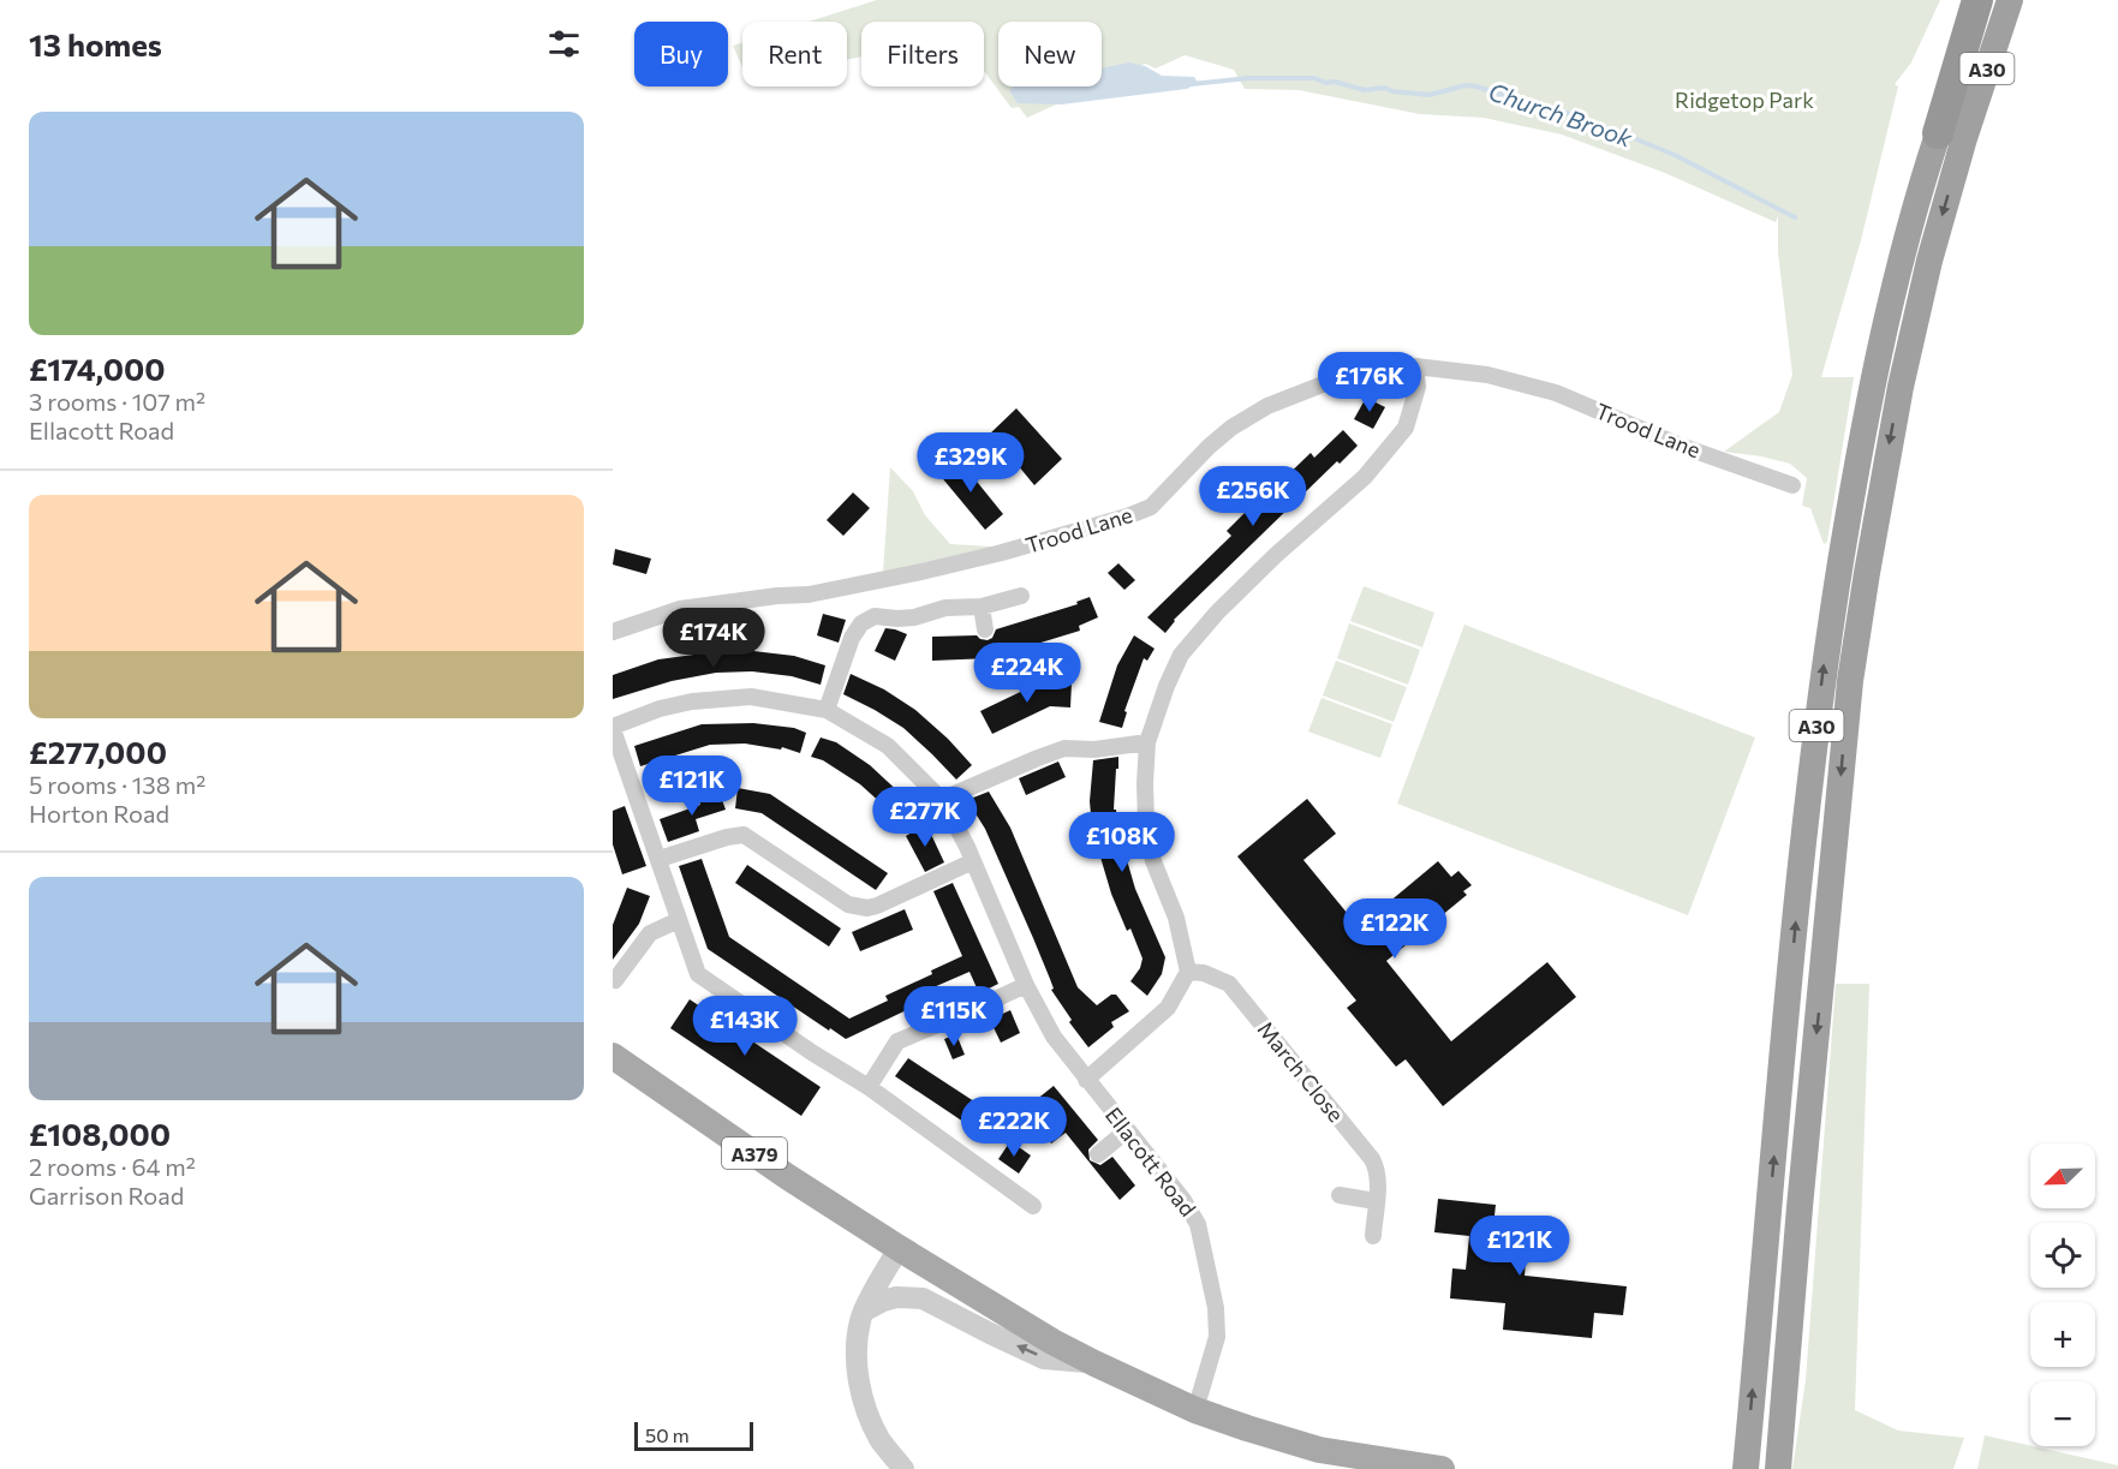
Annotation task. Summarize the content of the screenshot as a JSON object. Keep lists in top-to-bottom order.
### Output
{
  "streets": {
    "highway": ["A30"],
    "main road": ["A379"],
    "street": ["Trood Lane", "March Close", "Ellacott Road"]
  },
  "crossings": [
    ["A379", "Ellacott Road"]
  ],
  "water": ["Church Brook"],
  "parks": ["Ridgetop Park"],
  "scale_bar": "50 m",
  "north": "bottom left",
  "page": {
    "heading": "13 homes",
    "chip": [
      "Buy",
      "Rent",
      "Filters",
      "New"
    ],
    "list": [
      {
        "name": "£174,000",
        "note": "3 rooms · 107 m² · Ellacott Road"
      },
      {
        "name": "£277,000",
        "note": "5 rooms · 138 m² · Horton Road"
      },
      {
        "name": "£108,000",
        "note": "2 rooms · 64 m² · Garrison Road"
      }
    ],
    "price": [
      "£176K",
      "£329K",
      "£256K",
      "£174K",
      "£224K",
      "£121K",
      "£277K",
      "£108K",
      "£122K",
      "£115K",
      "£143K",
      "£222K",
      "£121K"
    ],
    "map_buttons": ["+", "−"],
    "scale": "50 m"
  }
}
